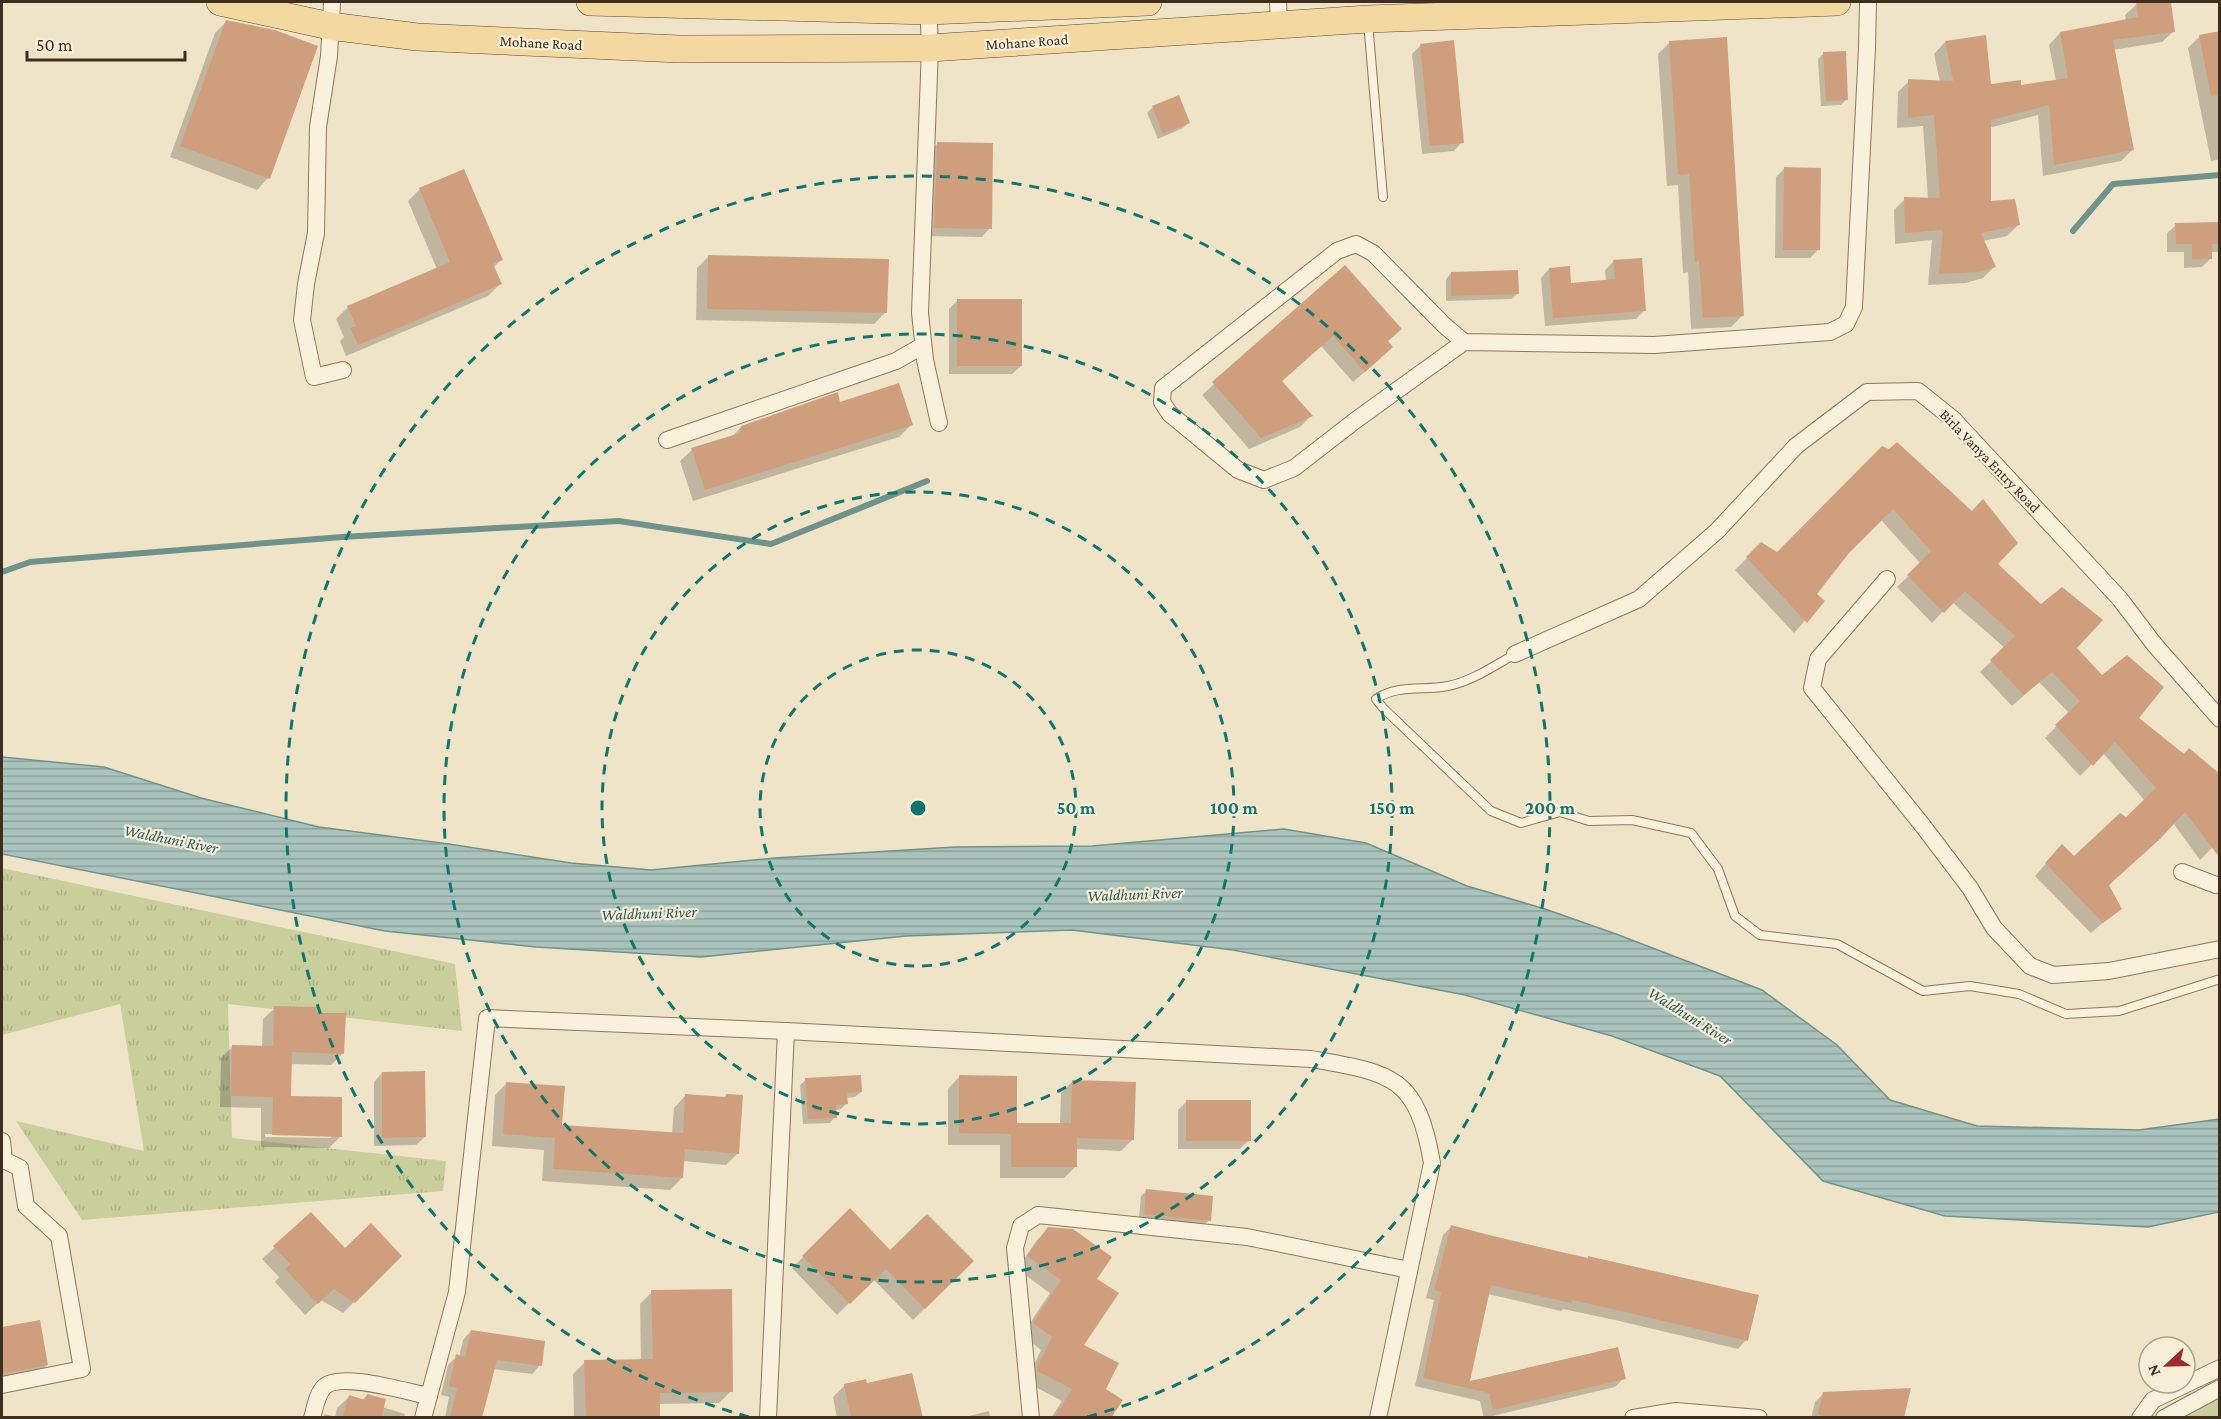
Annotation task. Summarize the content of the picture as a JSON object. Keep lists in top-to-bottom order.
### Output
{
  "streets": {
    "main road": ["Mohane Road"],
    "street": ["Birla Vanya Entry Road"]
  },
  "water": ["Waldhuni River"],
  "scale_bar": "50 m",
  "north": "left",
  "rings": [
    "50 m",
    "100 m",
    "150 m",
    "200 m"
  ]
}
